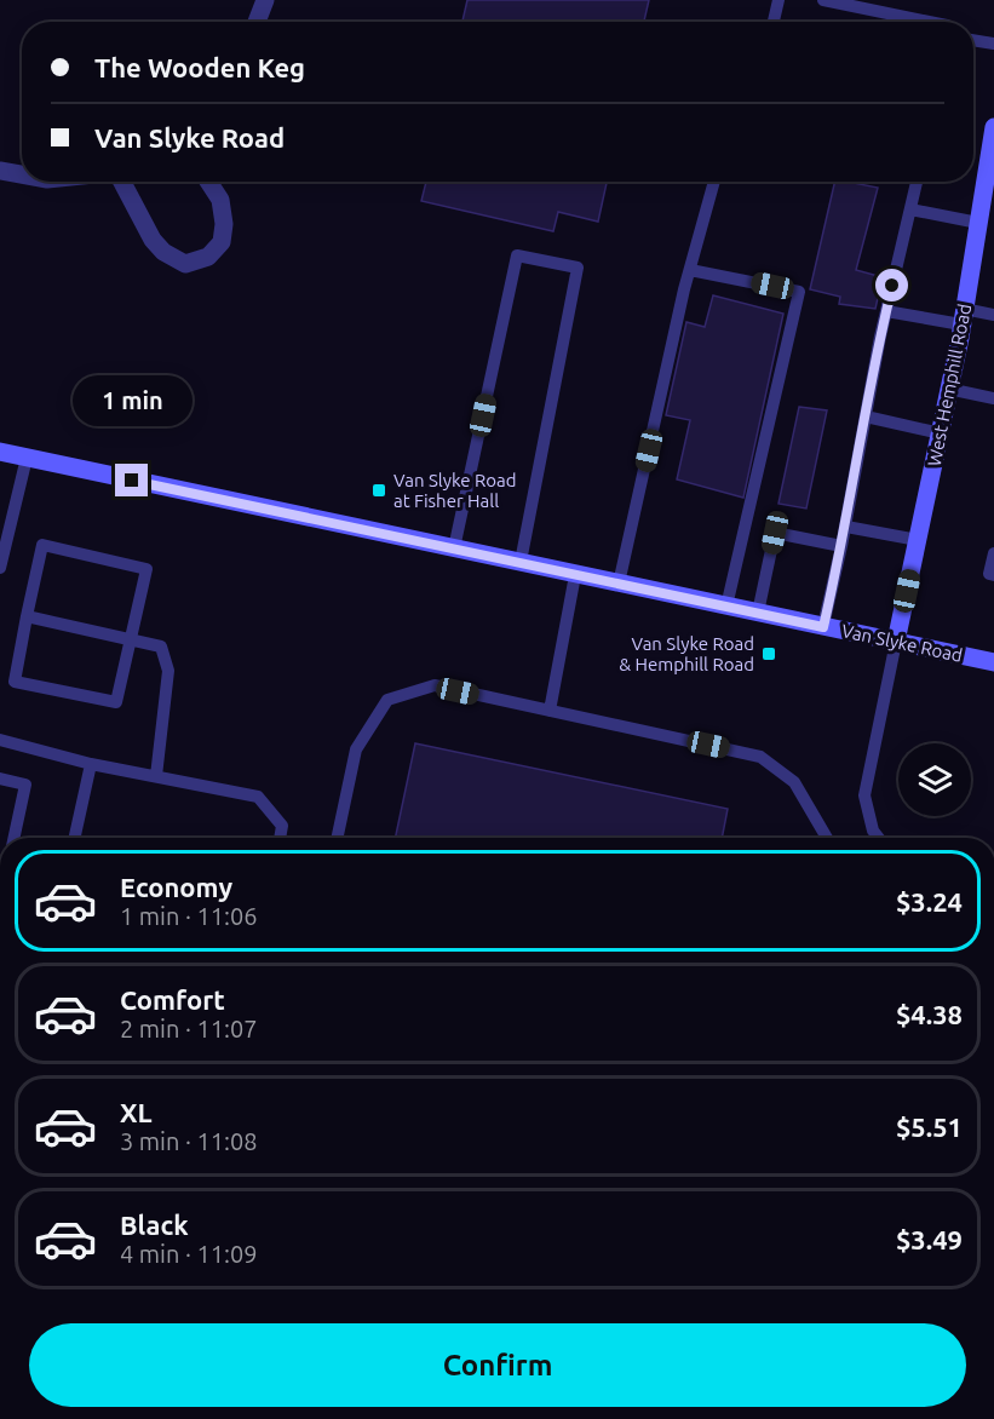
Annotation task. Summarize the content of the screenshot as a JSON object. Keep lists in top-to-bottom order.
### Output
{
  "streets": {
    "street": ["West Hemphill Road", "Van Slyke Road"]
  },
  "crossings": [
    ["West Hemphill Road", "Van Slyke Road"]
  ],
  "places": {
    "transit": ["Van Slyke Road at Fisher Hall", "Van Slyke Road & Hemphill Road"]
  },
  "page": {
    "banner": ["The Wooden Keg", "Van Slyke Road"],
    "bubble": "1 min",
    "list": [
      {
        "name": "Economy",
        "note": "1 min · 11:06",
        "value": "$3.24"
      },
      {
        "name": "Comfort",
        "note": "2 min · 11:07",
        "value": "$4.38"
      },
      {
        "name": "XL",
        "note": "3 min · 11:08",
        "value": "$5.51"
      },
      {
        "name": "Black",
        "note": "4 min · 11:09",
        "value": "$3.49"
      }
    ],
    "buttons": "Confirm"
  }
}
